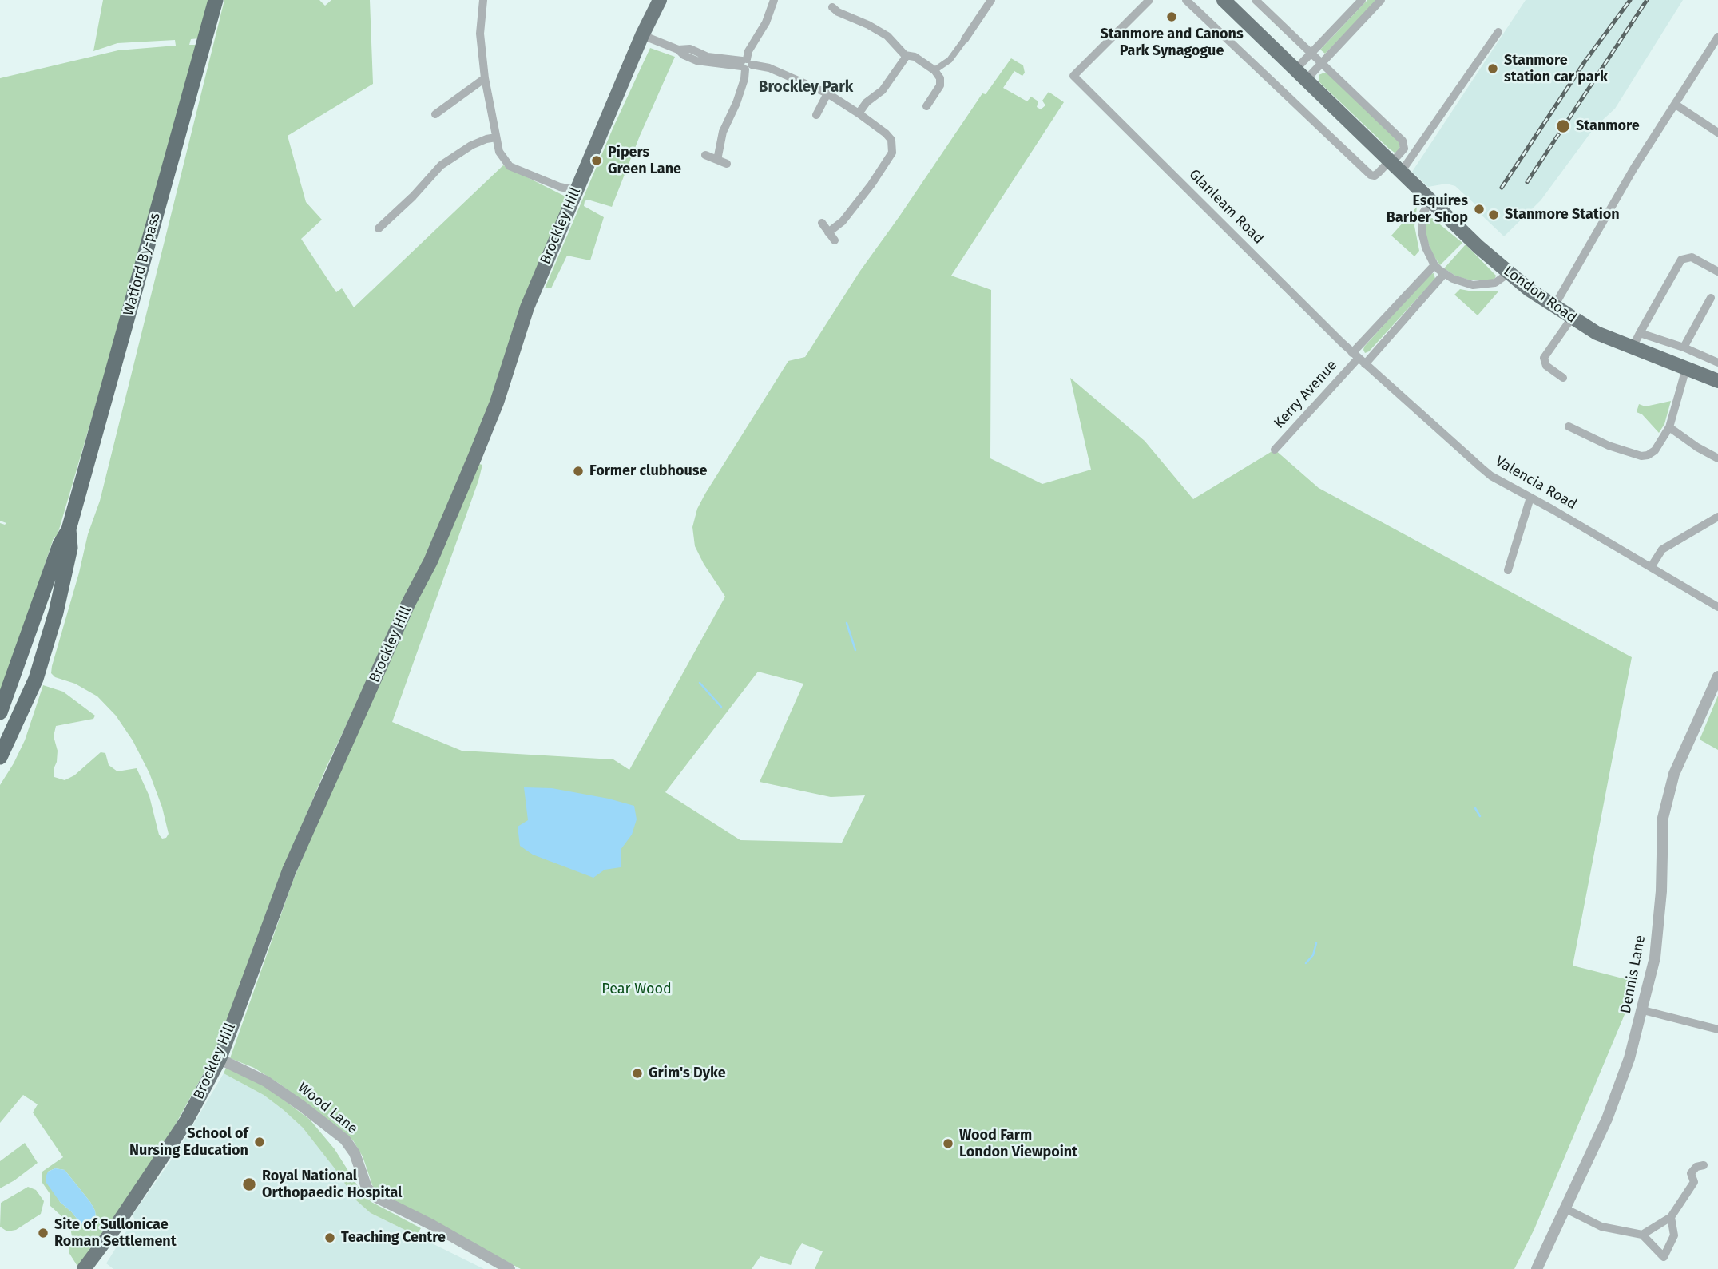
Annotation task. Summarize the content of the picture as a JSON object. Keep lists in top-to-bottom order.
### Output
{
  "streets": {
    "highway": ["Watford By-pass"],
    "main road": ["Brockley Hill", "London Road"],
    "street": [
      "Glanleam Road",
      "Kerry Avenue",
      "Valencia Road",
      "Dennis Lane",
      "Wood Lane"
    ]
  },
  "crossings": [
    ["Glanleam Road", "Kerry Avenue"],
    ["Glanleam Road", "Valencia Road"],
    ["Brockley Hill", "Wood Lane"],
    ["Kerry Avenue", "Valencia Road"]
  ],
  "districts": ["Brockley Park"],
  "parks": ["Pear Wood"],
  "places": [
    "Stanmore and Canons Park Synagogue",
    "Stanmore station car park",
    "Stanmore",
    "Pipers Green Lane",
    "Esquires Barber Shop",
    "Stanmore Station",
    "Former clubhouse",
    "Grim's Dyke",
    "School of Nursing Education",
    "Wood Farm London Viewpoint",
    "Royal National Orthopaedic Hospital",
    "Site of Sullonicae Roman Settlement",
    "Teaching Centre"
  ]
}
